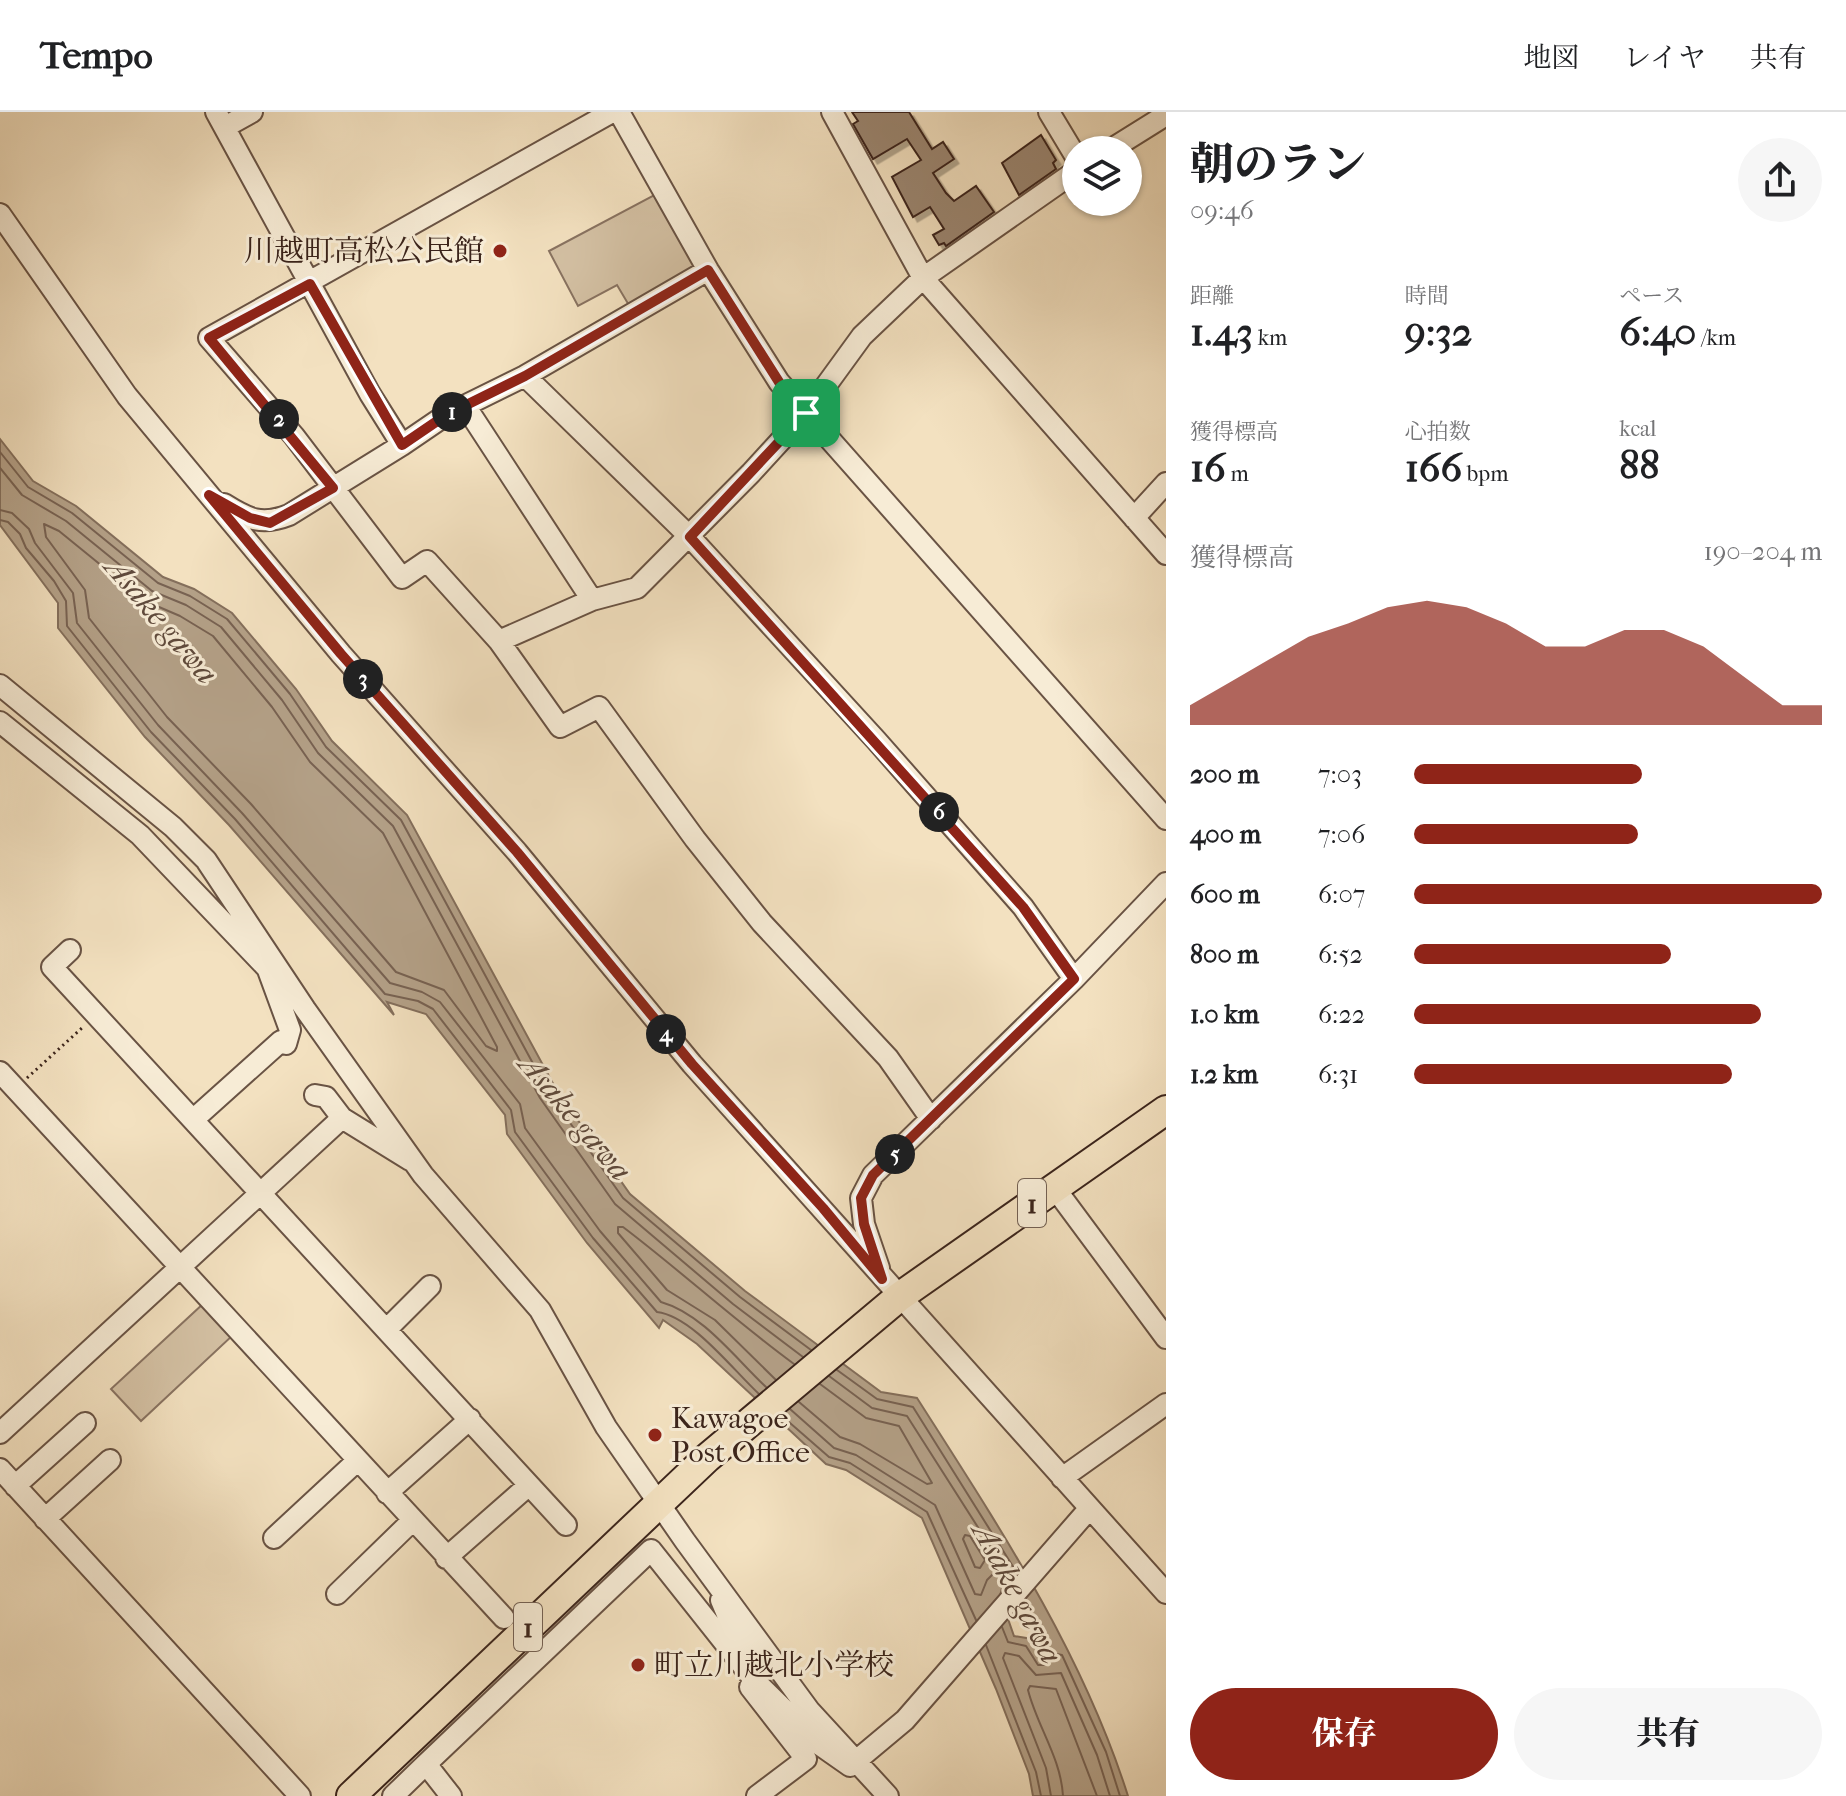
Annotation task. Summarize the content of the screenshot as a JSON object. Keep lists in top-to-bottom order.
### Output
{
  "streets": {
    "highway": ["1"]
  },
  "water": ["Asake gawa"],
  "places": ["川越町高松公民館", "Kawagoe Post Office", "町立川越北小学校"],
  "page": {
    "header": "Tempo",
    "nav": ["地図", "レイヤ", "共有"],
    "heading": ["朝のラン", "09:46"],
    "stats": [
      ["距離", "1.43 km"],
      ["時間", "9:32"],
      ["ペース", "6:40 /km"],
      ["獲得標高", "16 m"],
      ["心拍数", "166 bpm"],
      ["kcal", "88"]
    ],
    "pins": [
      "1",
      "2",
      "3",
      "6",
      "4",
      "5"
    ],
    "chart": ["獲得標高", "190–204 m"],
    "list": [
      {
        "name": "200 m",
        "note": "7:03"
      },
      {
        "name": "400 m",
        "note": "7:06"
      },
      {
        "name": "600 m",
        "note": "6:07"
      },
      {
        "name": "800 m",
        "note": "6:52"
      },
      {
        "name": "1.0 km",
        "note": "6:22"
      },
      {
        "name": "1.2 km",
        "note": "6:31"
      }
    ],
    "buttons": ["保存", "共有"]
  }
}
